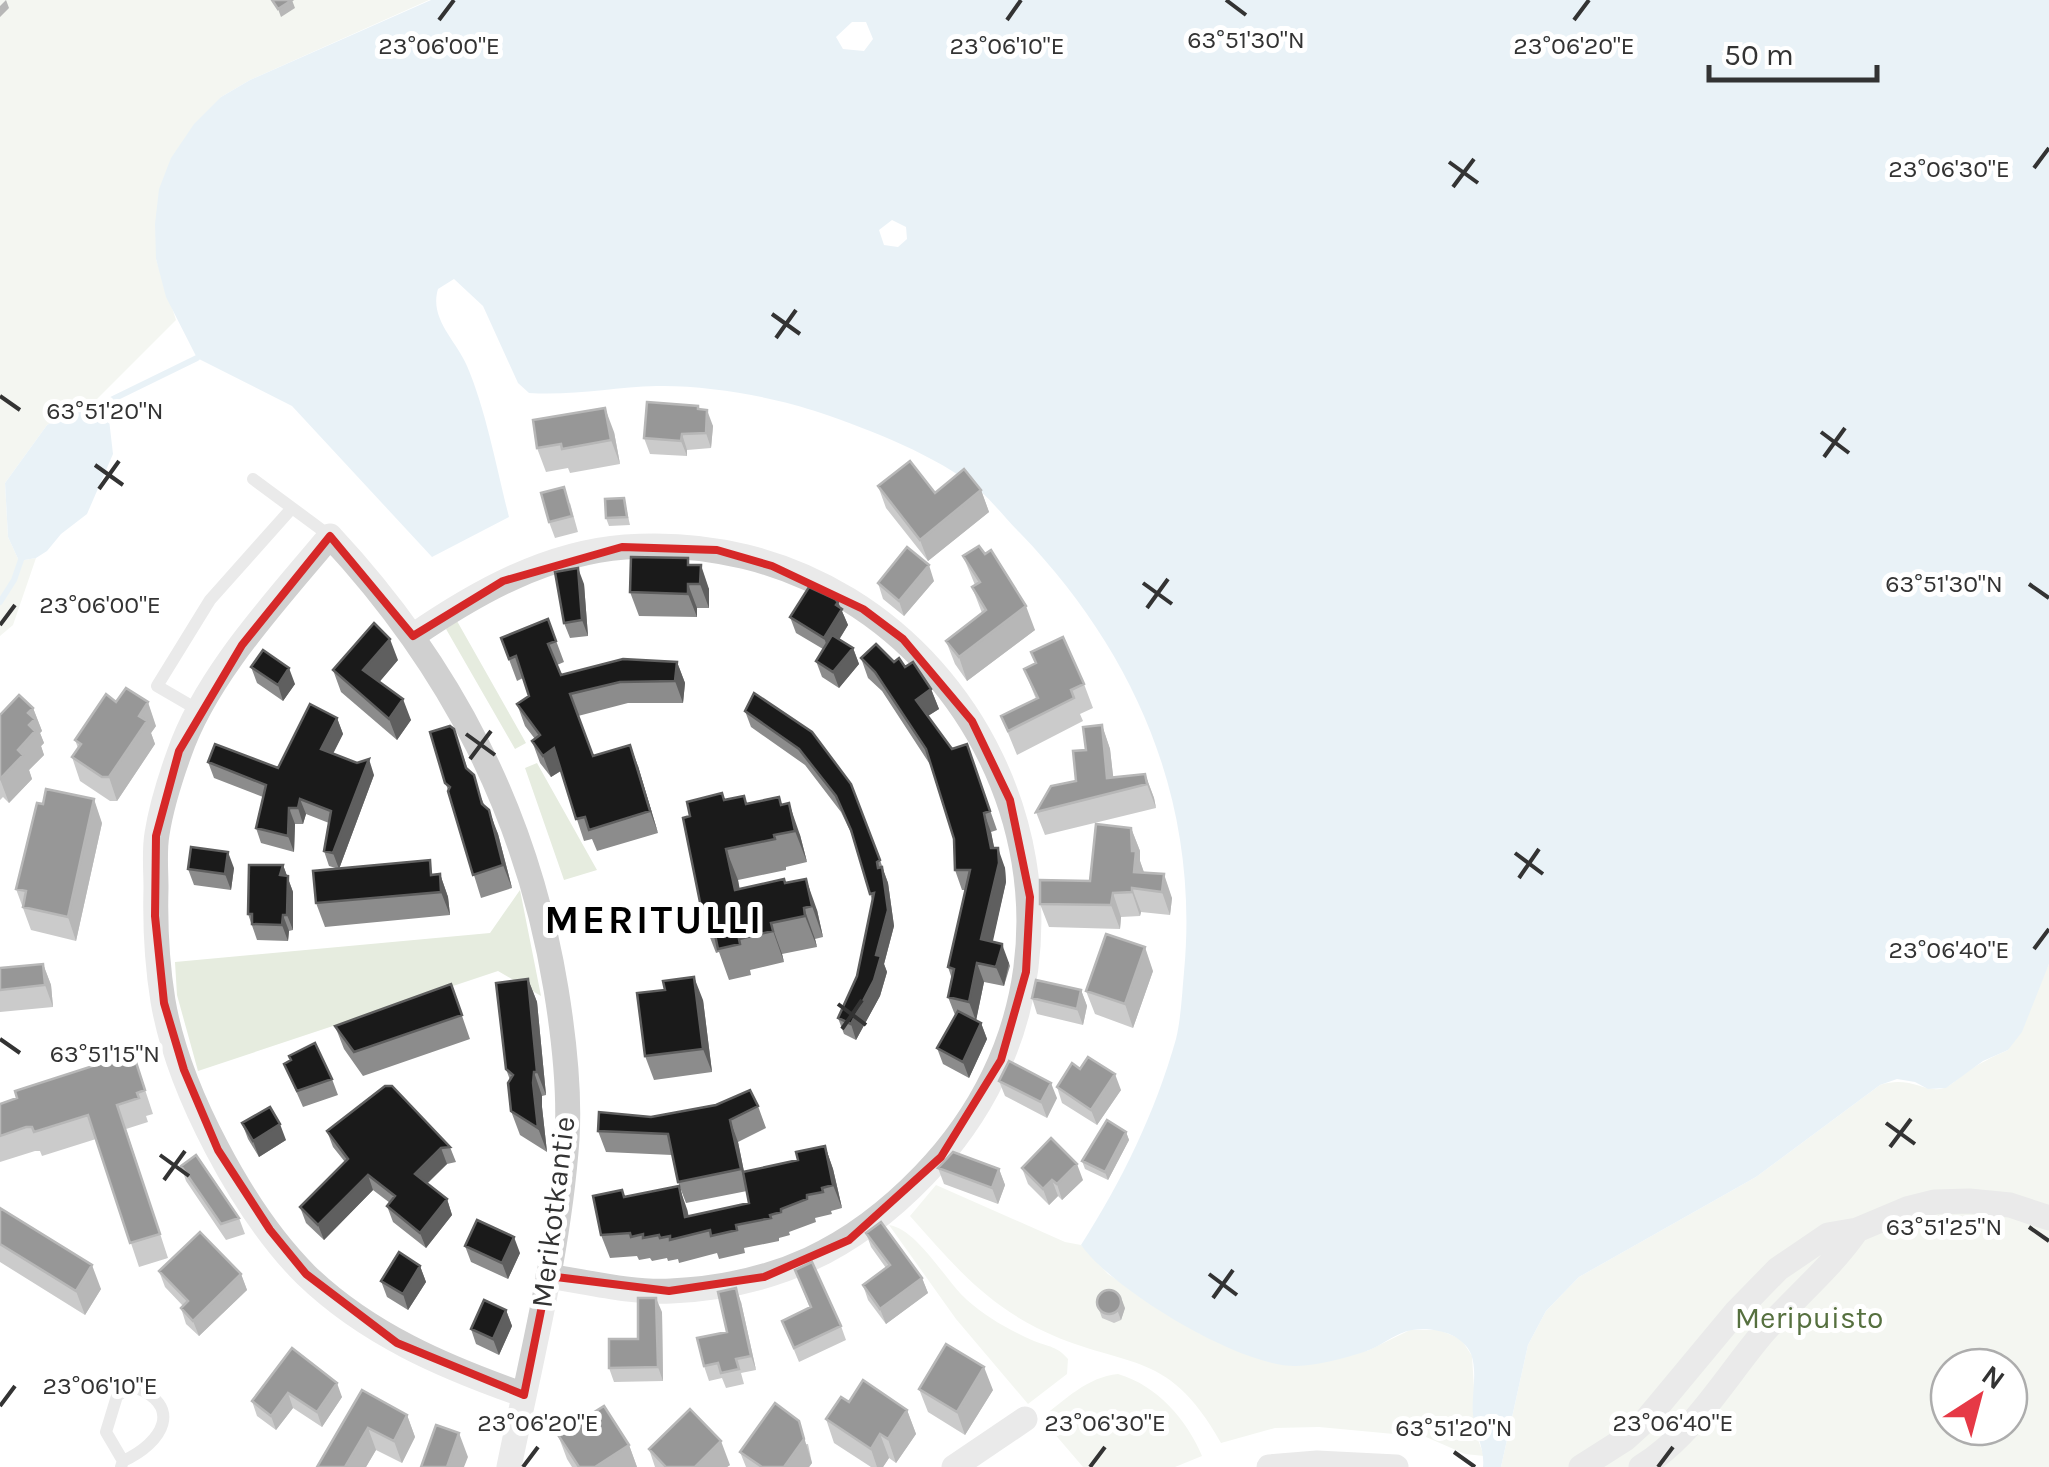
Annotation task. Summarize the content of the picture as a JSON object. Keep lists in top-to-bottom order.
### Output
{
  "streets": {
    "street": ["Merikotkantie"]
  },
  "districts": ["MERITULLI"],
  "parks": ["Meripuisto"],
  "scale_bar": "50 m",
  "north": "top right",
  "coordinates": [
    "63°51'30\"N",
    "23°06'00\"E",
    "23°06'20\"E",
    "23°06'10\"E",
    "23°06'30\"E",
    "63°51'20\"N",
    "23°06'40\"E",
    "63°51'15\"N",
    "63°51'25\"N"
  ]
}
